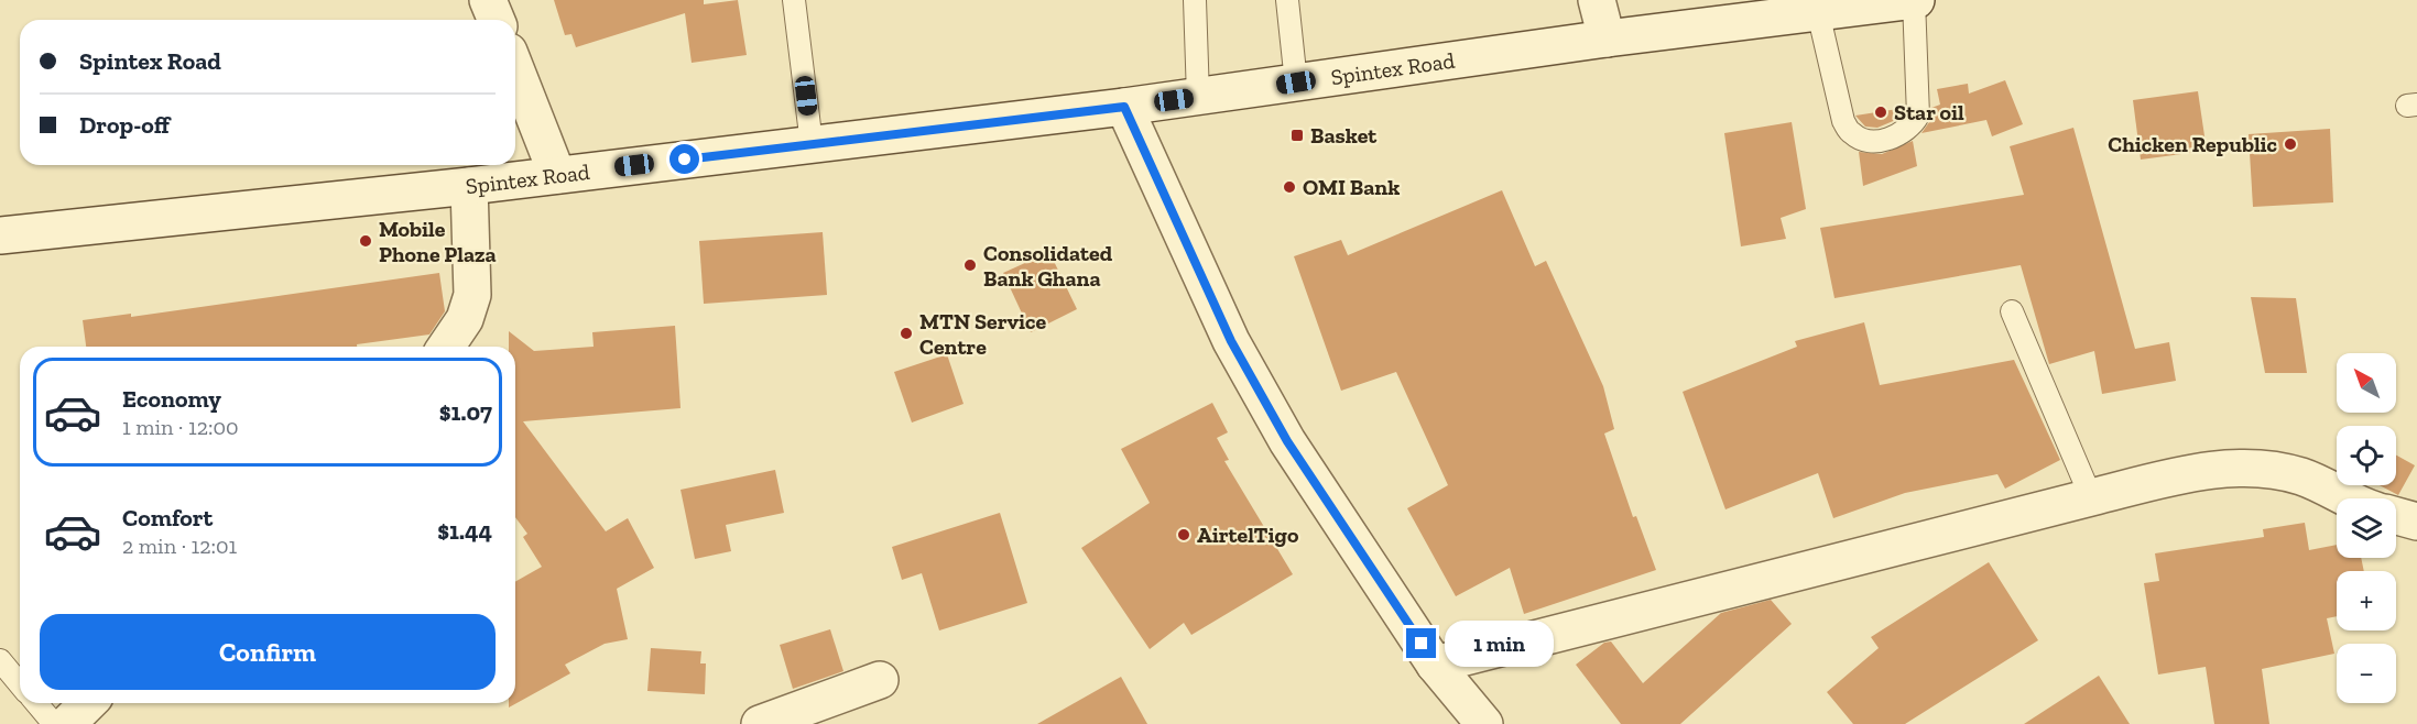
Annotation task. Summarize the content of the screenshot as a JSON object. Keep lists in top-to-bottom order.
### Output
{
  "streets": {
    "street": ["Spintex Road"]
  },
  "places": {
    "other": [
      "Star oil",
      "Chicken Republic",
      "OMI Bank",
      "Mobile Phone Plaza",
      "Consolidated Bank Ghana",
      "MTN Service Centre",
      "AirtelTigo"
    ],
    "transit": ["Basket"]
  },
  "north": "top left",
  "page": {
    "banner": ["Spintex Road", "Drop-off"],
    "map_buttons": ["+", "−"],
    "list": [
      {
        "name": "Economy",
        "note": "1 min · 12:00",
        "value": "$1.07"
      },
      {
        "name": "Comfort",
        "note": "2 min · 12:01",
        "value": "$1.44"
      }
    ],
    "buttons": "Confirm",
    "bubble": "1 min"
  }
}
